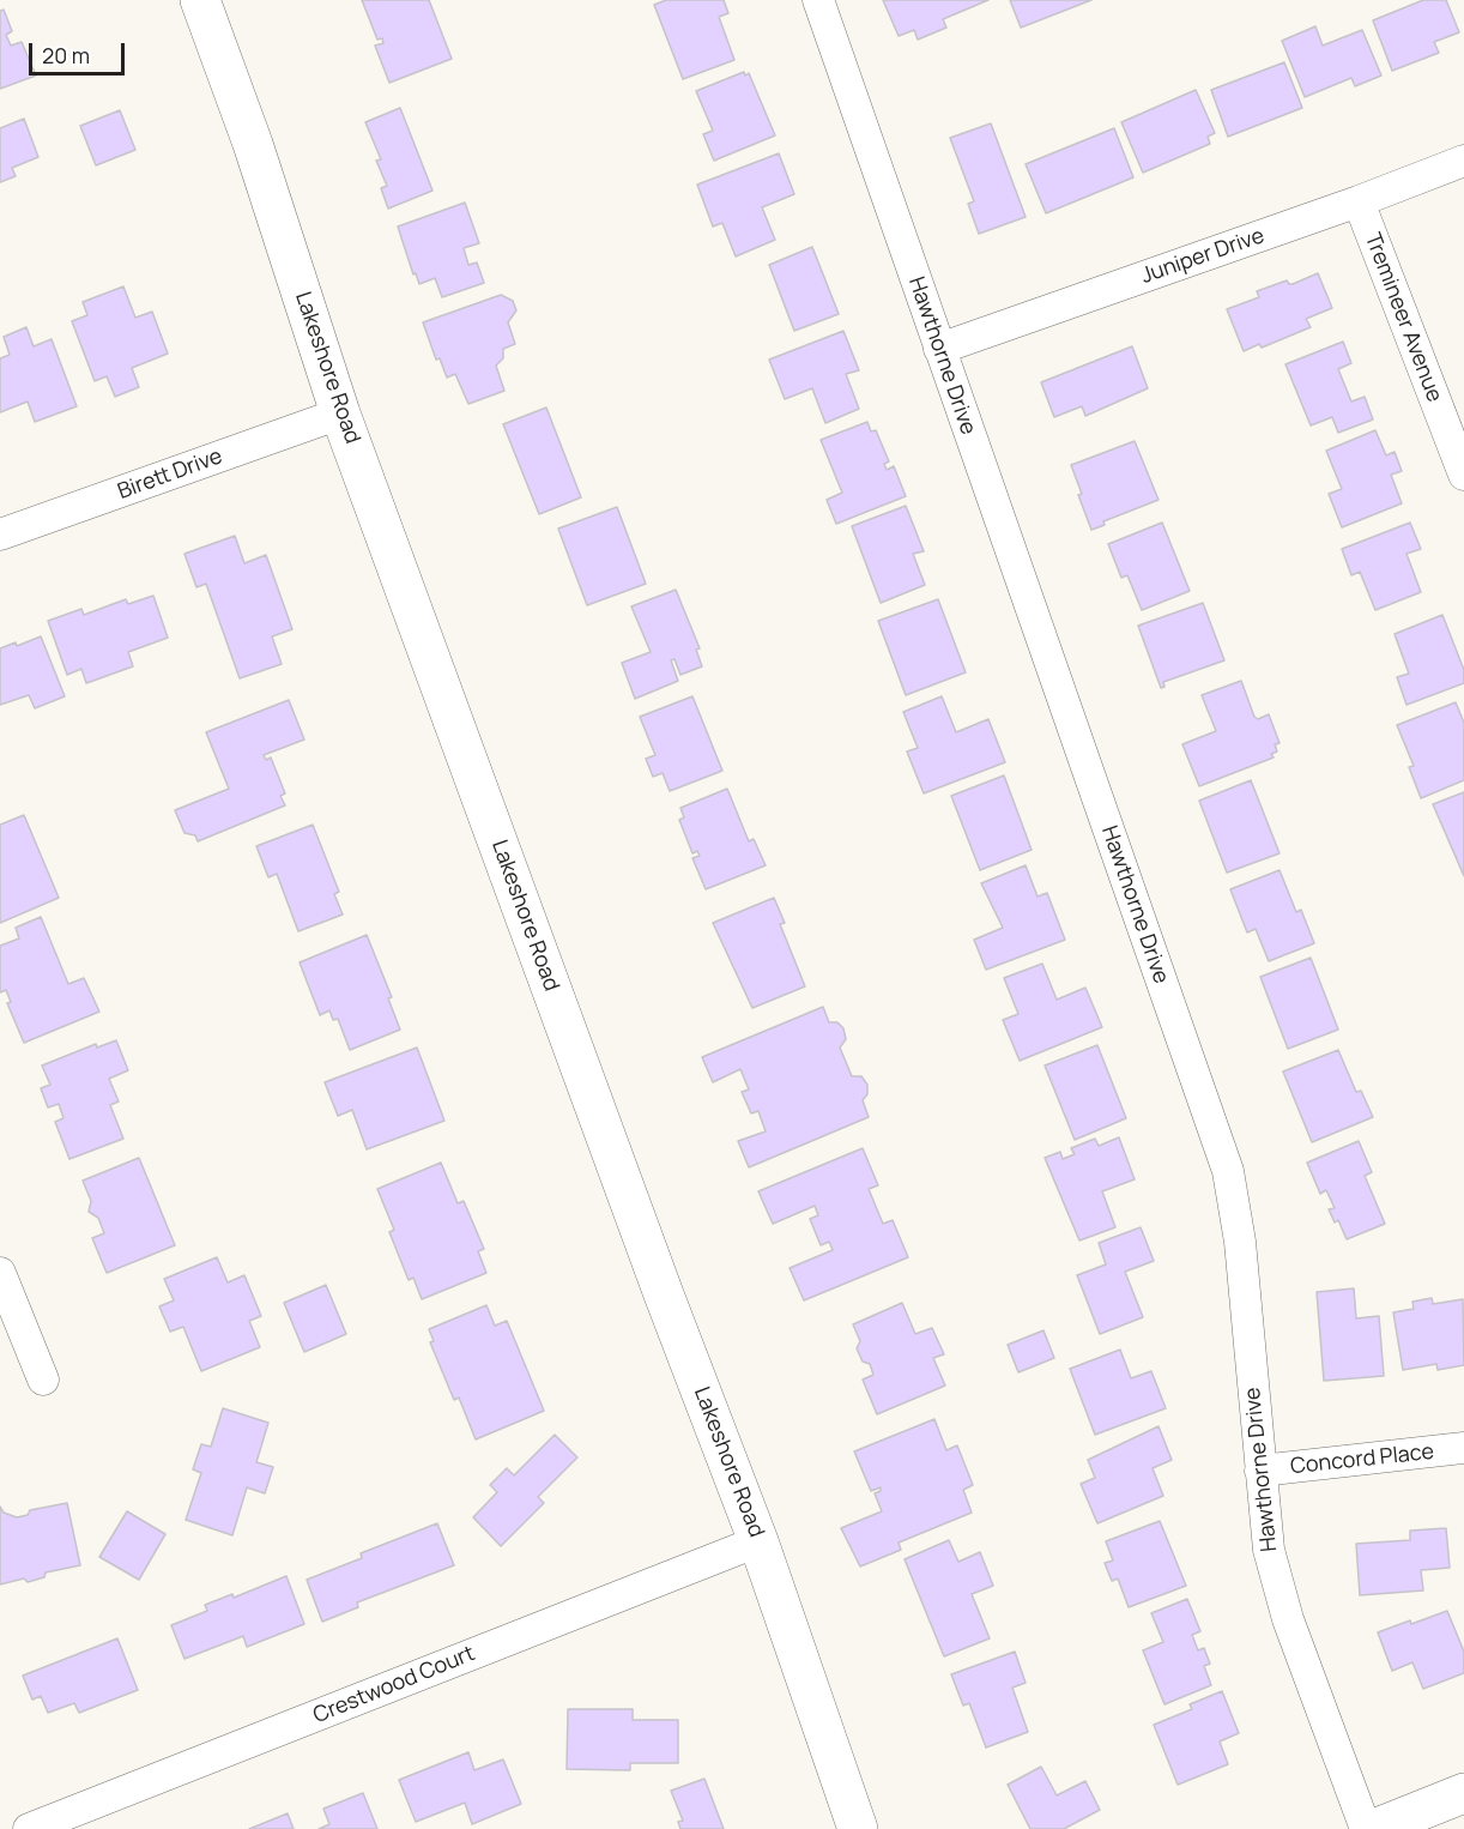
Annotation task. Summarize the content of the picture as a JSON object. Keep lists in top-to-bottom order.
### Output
{
  "streets": {
    "main road": ["Lakeshore Road"],
    "street": [
      "Juniper Drive",
      "Tremineer Avenue",
      "Hawthorne Drive",
      "Birett Drive",
      "Concord Place",
      "Crestwood Court"
    ]
  },
  "crossings": [
    ["Juniper Drive", "Tremineer Avenue"],
    ["Juniper Drive", "Hawthorne Drive"],
    ["Hawthorne Drive", "Concord Place"],
    ["Lakeshore Road", "Birett Drive"],
    ["Lakeshore Road", "Crestwood Court"]
  ],
  "scale_bar": "20 m"
}
